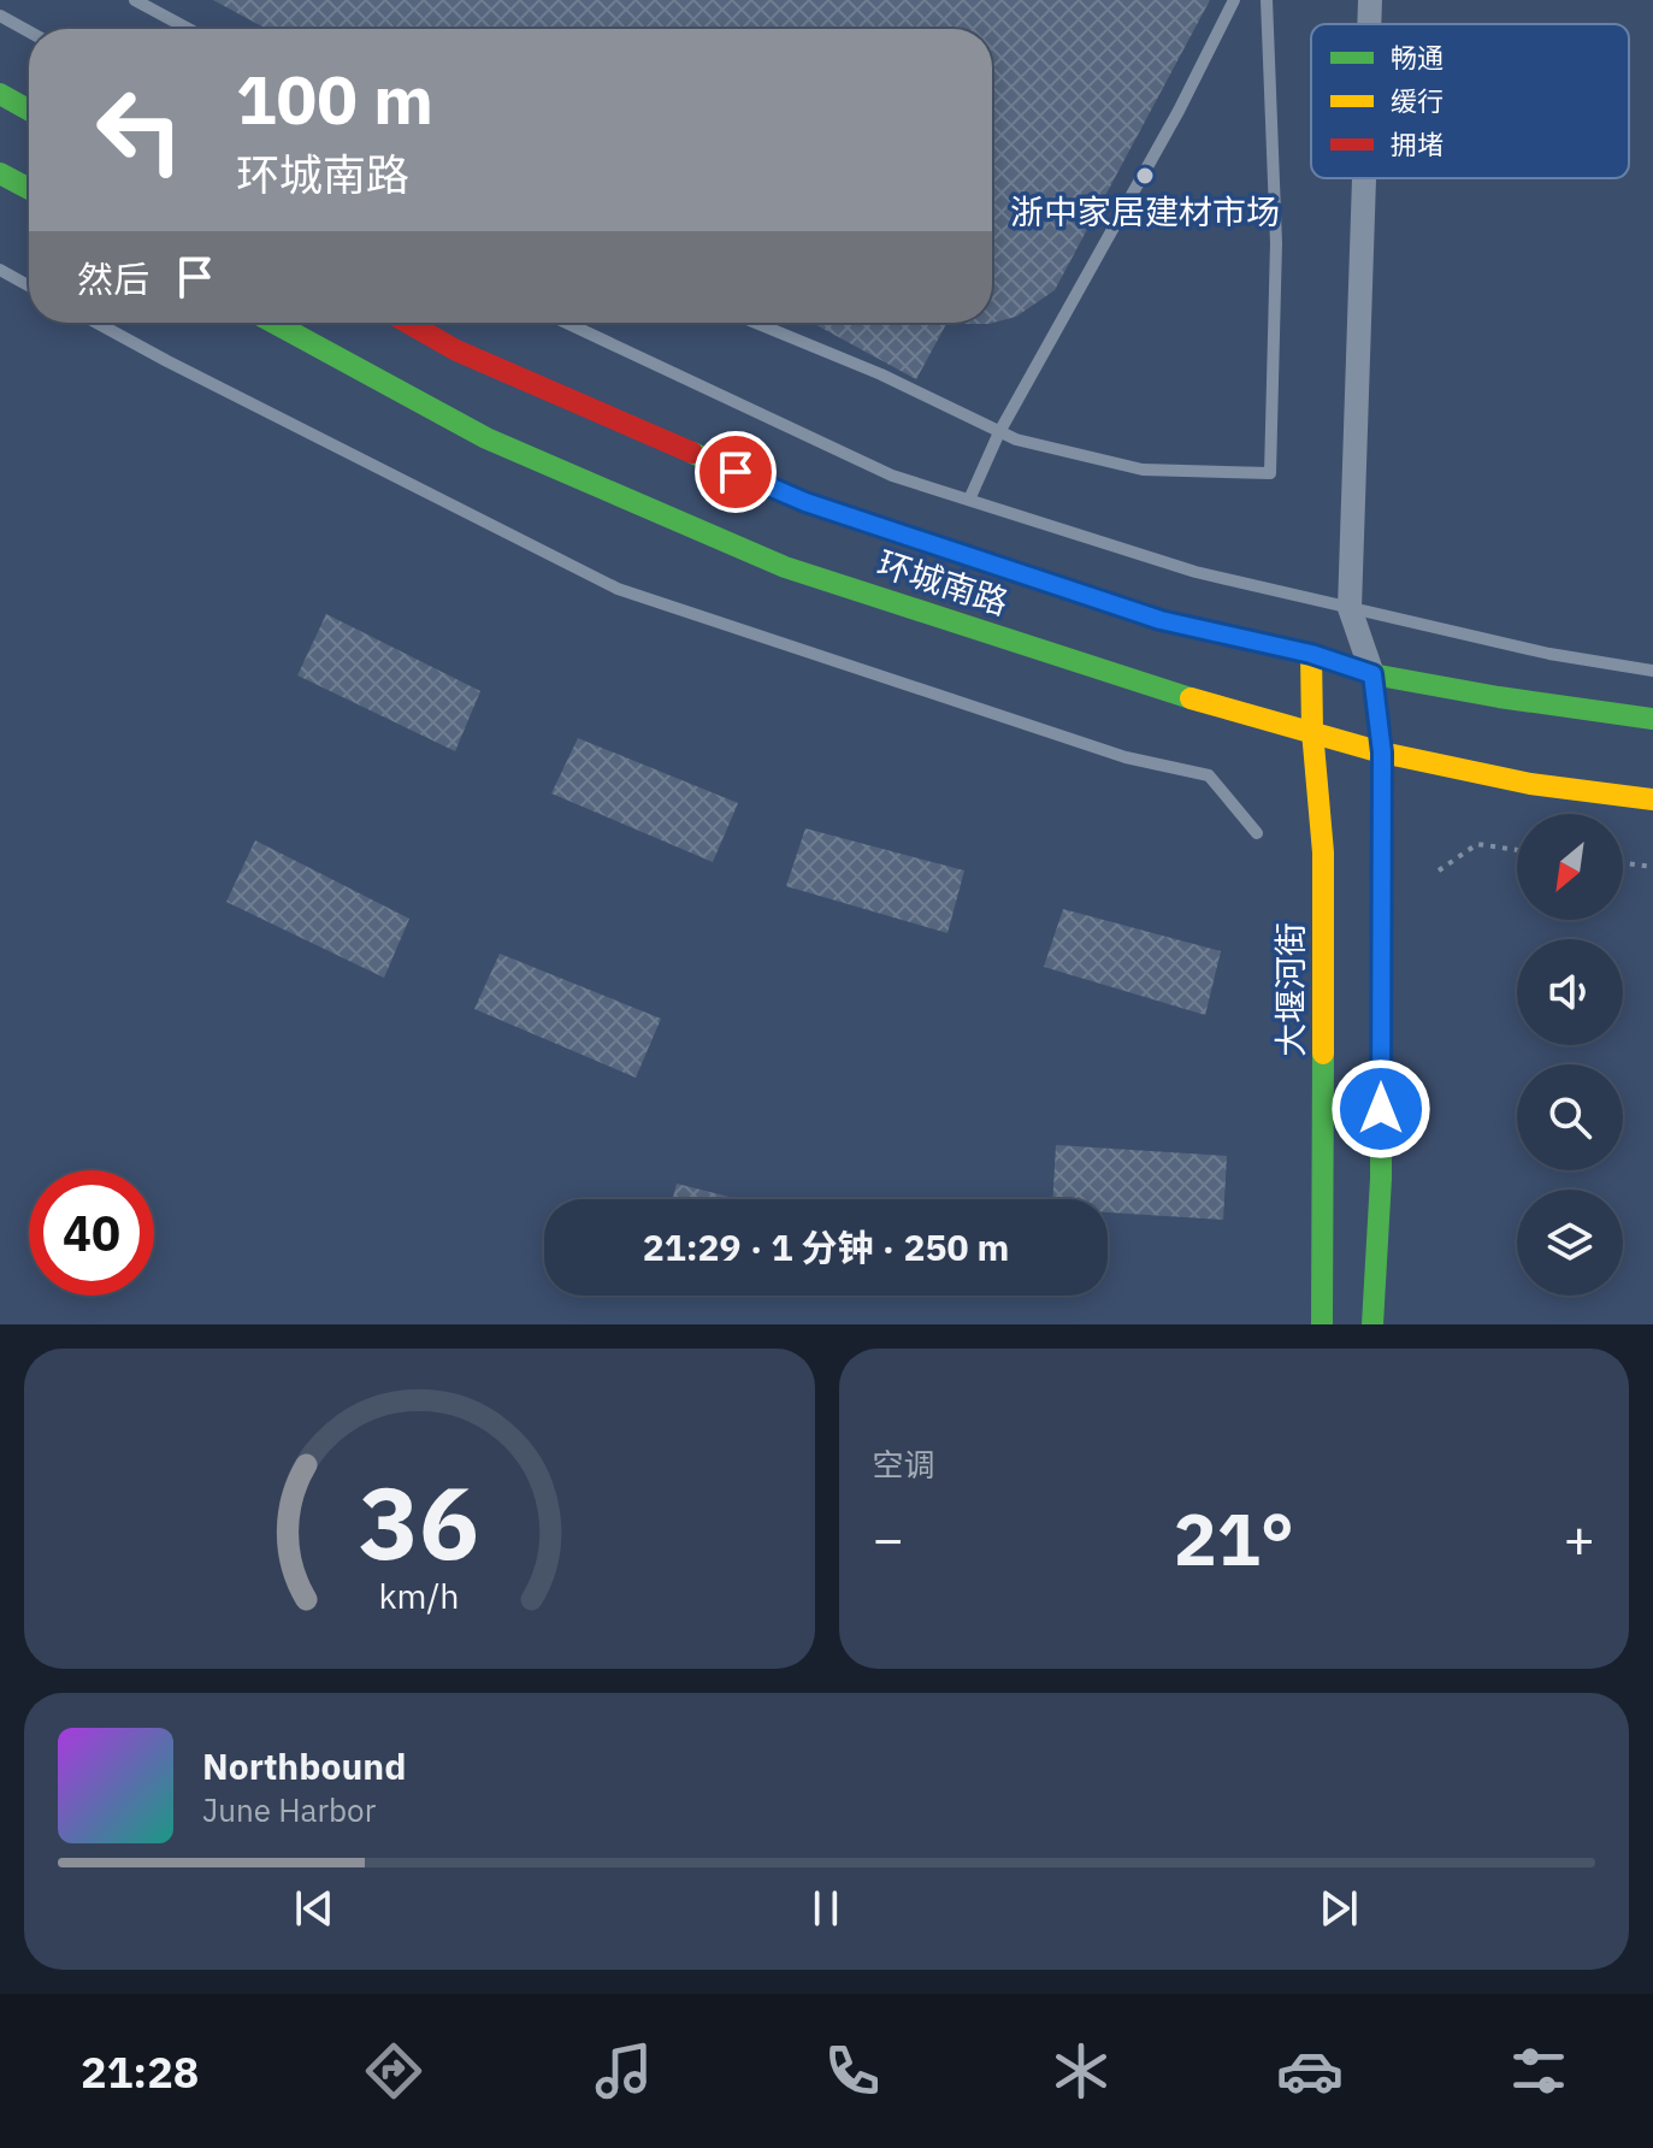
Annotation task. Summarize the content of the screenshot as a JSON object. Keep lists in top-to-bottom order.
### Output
{
  "streets": {
    "main road": ["环城南路", "大堰河街"]
  },
  "crossings": [
    ["环城南路", "大堰河街"]
  ],
  "places": ["浙中家居建材市场"],
  "legend": ["畅通", "缓行", "拥堵"],
  "north": "bottom left",
  "page": {
    "turn": ["100 m", "环城南路"],
    "then": "然后",
    "limit": "40",
    "trip": "21:29 · 1 分钟 · 250 m",
    "tile": "空调",
    "heat": ["−", "21°", "+"],
    "song": ["Northbound", "June Harbor"],
    "tabs": "21:28",
    "gauge": ["36", "km/h"]
  }
}
